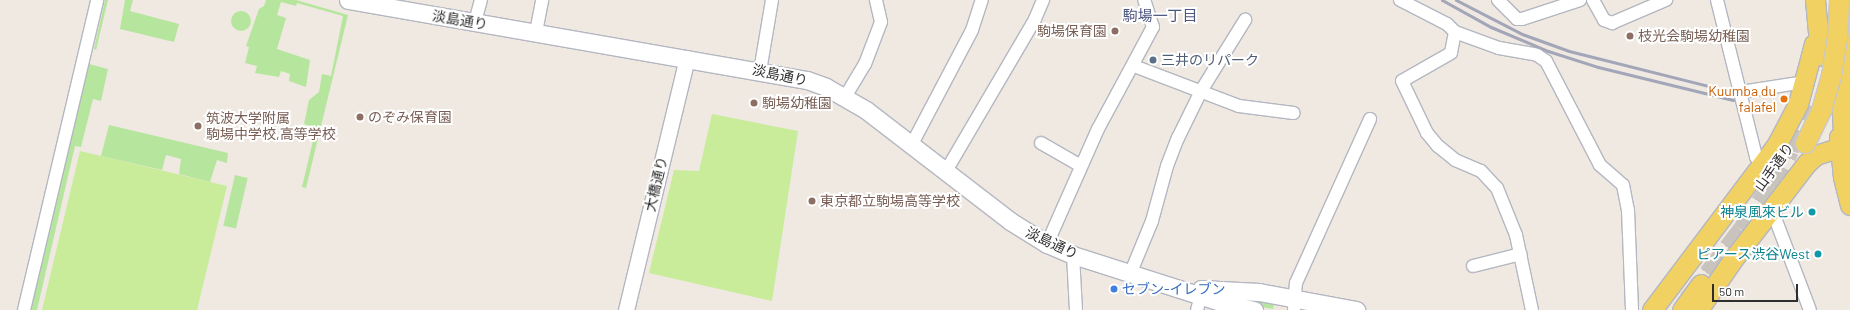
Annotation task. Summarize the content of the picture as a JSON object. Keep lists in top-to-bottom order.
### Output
{
  "streets": {
    "main road": ["淡島通り", "山手通り"],
    "street": ["大橋通り"]
  },
  "crossings": [
    ["淡島通り", "大橋通り"]
  ],
  "districts": ["駒場一丁目"],
  "places": [
    "駒場保育園",
    "枝光会駒場幼稚園",
    "三井のリパーク",
    "Kuumba du falafel",
    "駒場幼稚園",
    "のぞみ保育園",
    "筑波大学附属 駒場中学校,高等学校",
    "東京都立駒場高等学校",
    "神泉風來ビル",
    "ピアース渋谷West",
    "セブン-イレブン"
  ],
  "scale_bar": "50 m"
}
